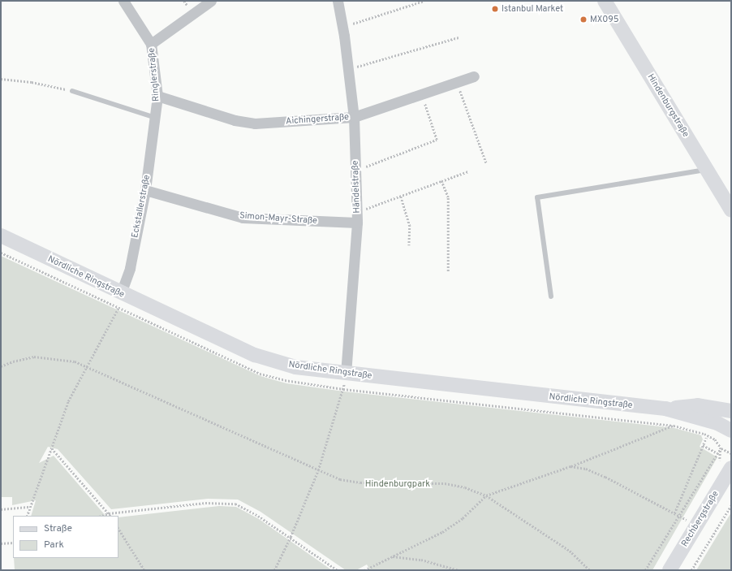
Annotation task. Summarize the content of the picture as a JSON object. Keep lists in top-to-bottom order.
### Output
{
  "streets": {
    "main road": ["Hindenburgstraße", "Nördliche Ringstraße", "Rechbergstraße"],
    "street": [
      "Ringlerstraße",
      "Aichingerstraße",
      "Händelstraße",
      "Eckstallerstraße",
      "Simon-Mayr-Straße"
    ]
  },
  "crossings": [
    ["Ringlerstraße", "Aichingerstraße"],
    ["Ringlerstraße", "Eckstallerstraße"],
    ["Aichingerstraße", "Händelstraße"],
    ["Händelstraße", "Simon-Mayr-Straße"],
    ["Händelstraße", "Nördliche Ringstraße"],
    ["Eckstallerstraße", "Simon-Mayr-Straße"],
    ["Eckstallerstraße", "Nördliche Ringstraße"]
  ],
  "parks": ["Hindenburgpark"],
  "places": ["Istanbul Market", "MX095"],
  "legend": ["Straße", "Park"]
}
